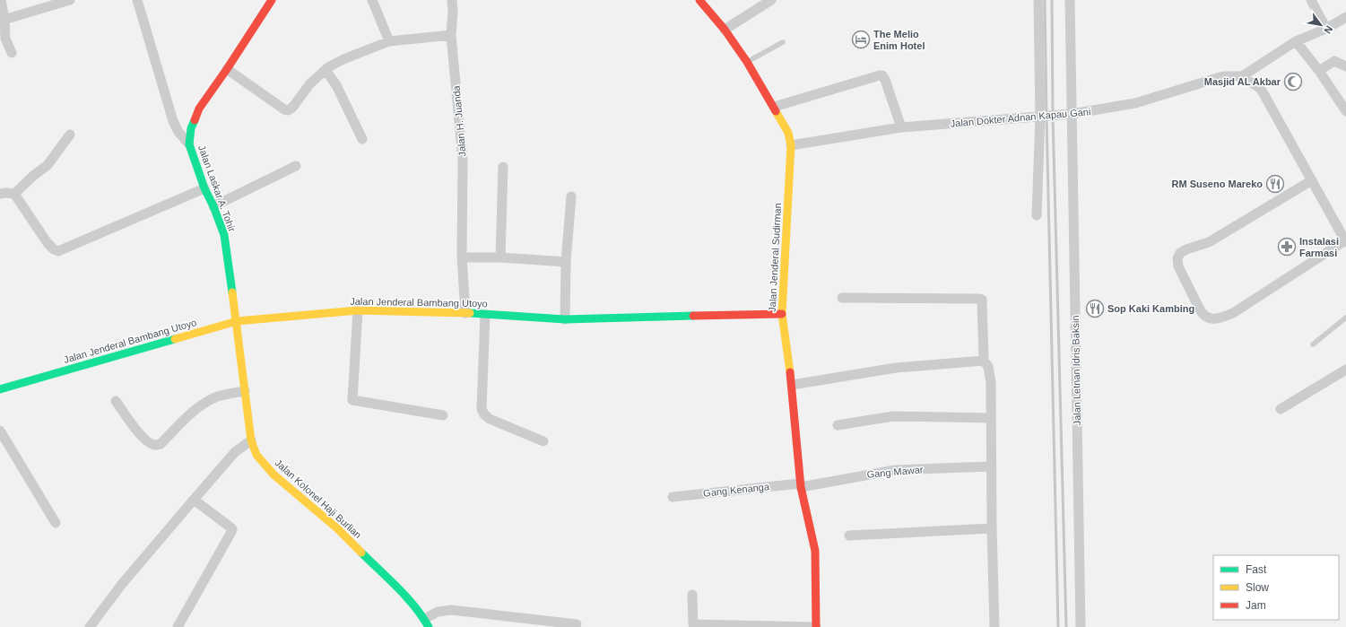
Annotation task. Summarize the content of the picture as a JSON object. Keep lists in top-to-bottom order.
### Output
{
  "streets": {
    "street": [
      "Jalan Dokter Adnan Kapau Gani",
      "Jalan H. Juanda",
      "Jalan Laskar A. Tohir",
      "Jalan Jenderal Sudirman",
      "Jalan Jenderal Bambang Utoyo",
      "Jalan Letnan Idris Baksin",
      "Gang Mawar",
      "Gang Kenanga",
      "Jalan Kolonel Haji Burlian"
    ]
  },
  "crossings": [
    ["Jalan Dokter Adnan Kapau Gani", "Jalan Jenderal Sudirman"],
    ["Jalan Dokter Adnan Kapau Gani", "Jalan Letnan Idris Baksin"],
    ["Jalan H. Juanda", "Jalan Jenderal Bambang Utoyo"],
    ["Jalan Laskar A. Tohir", "Jalan Jenderal Bambang Utoyo"],
    ["Jalan Laskar A. Tohir", "Jalan Kolonel Haji Burlian"],
    ["Jalan Jenderal Sudirman", "Jalan Jenderal Bambang Utoyo"],
    ["Jalan Jenderal Sudirman", "Gang Mawar"],
    ["Jalan Jenderal Sudirman", "Gang Kenanga"],
    ["Jalan Jenderal Bambang Utoyo", "Jalan Kolonel Haji Burlian"],
    ["Gang Mawar", "Gang Kenanga"]
  ],
  "places": {
    "hotel": ["The Melio Enim Hotel"],
    "mosque": ["Masjid AL Akbar"],
    "restaurant": ["RM Suseno Mareko", "Sop Kaki Kambing"],
    "pharmacy": ["Instalasi Farmasi"]
  },
  "legend": ["Fast", "Slow", "Jam"],
  "north": "bottom right"
}
